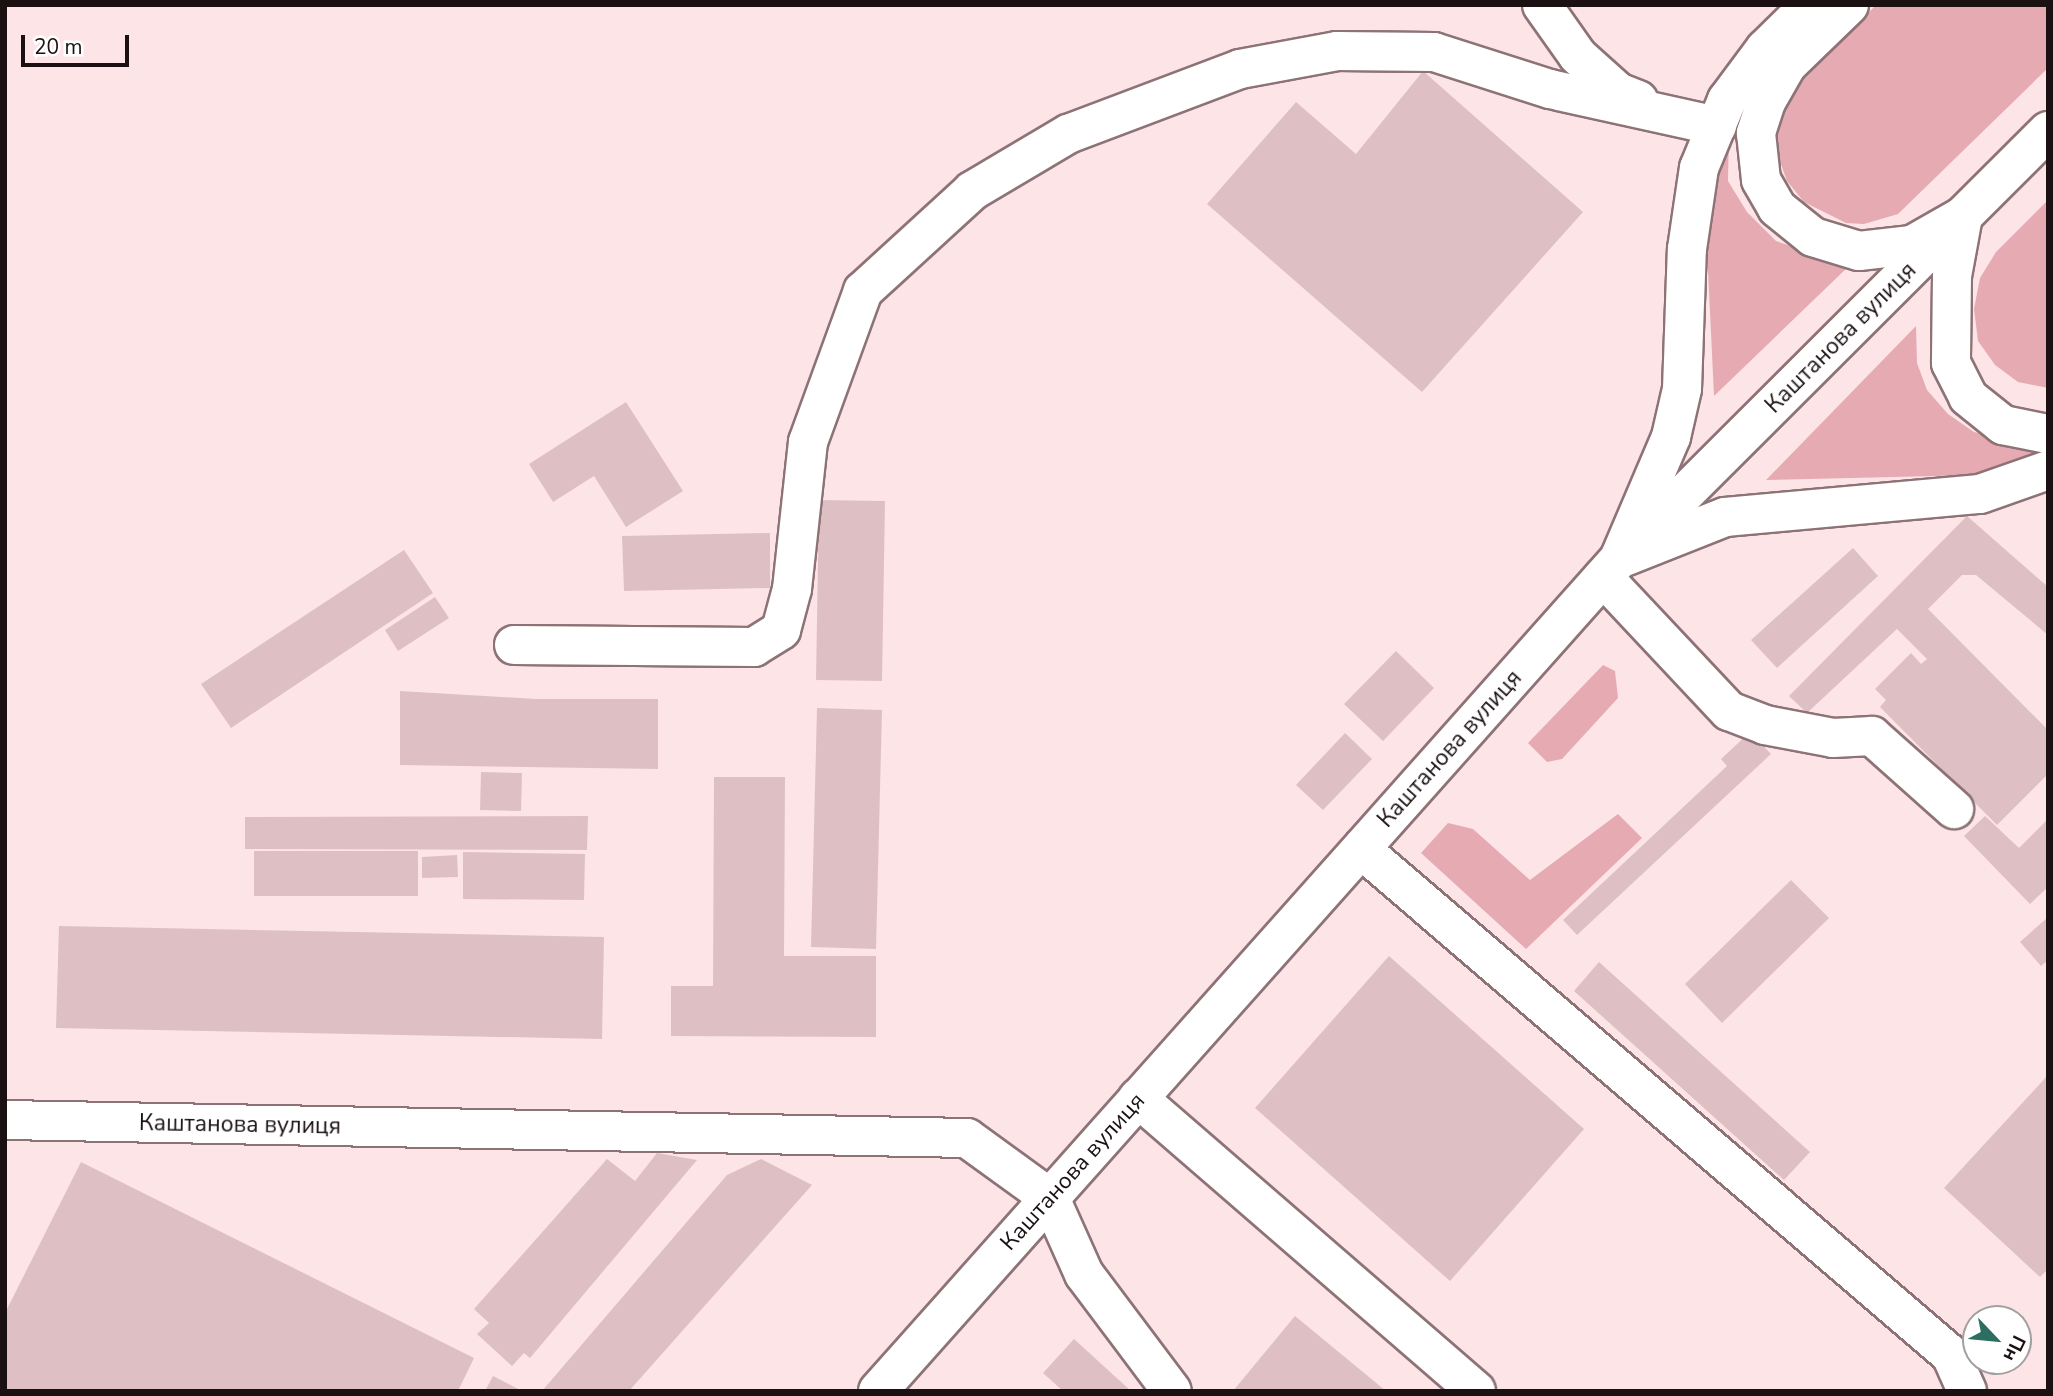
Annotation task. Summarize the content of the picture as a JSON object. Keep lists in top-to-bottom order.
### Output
{
  "streets": {
    "main road": ["Каштанова вулиця"]
  },
  "scale_bar": "20 m",
  "north": "bottom right"
}
